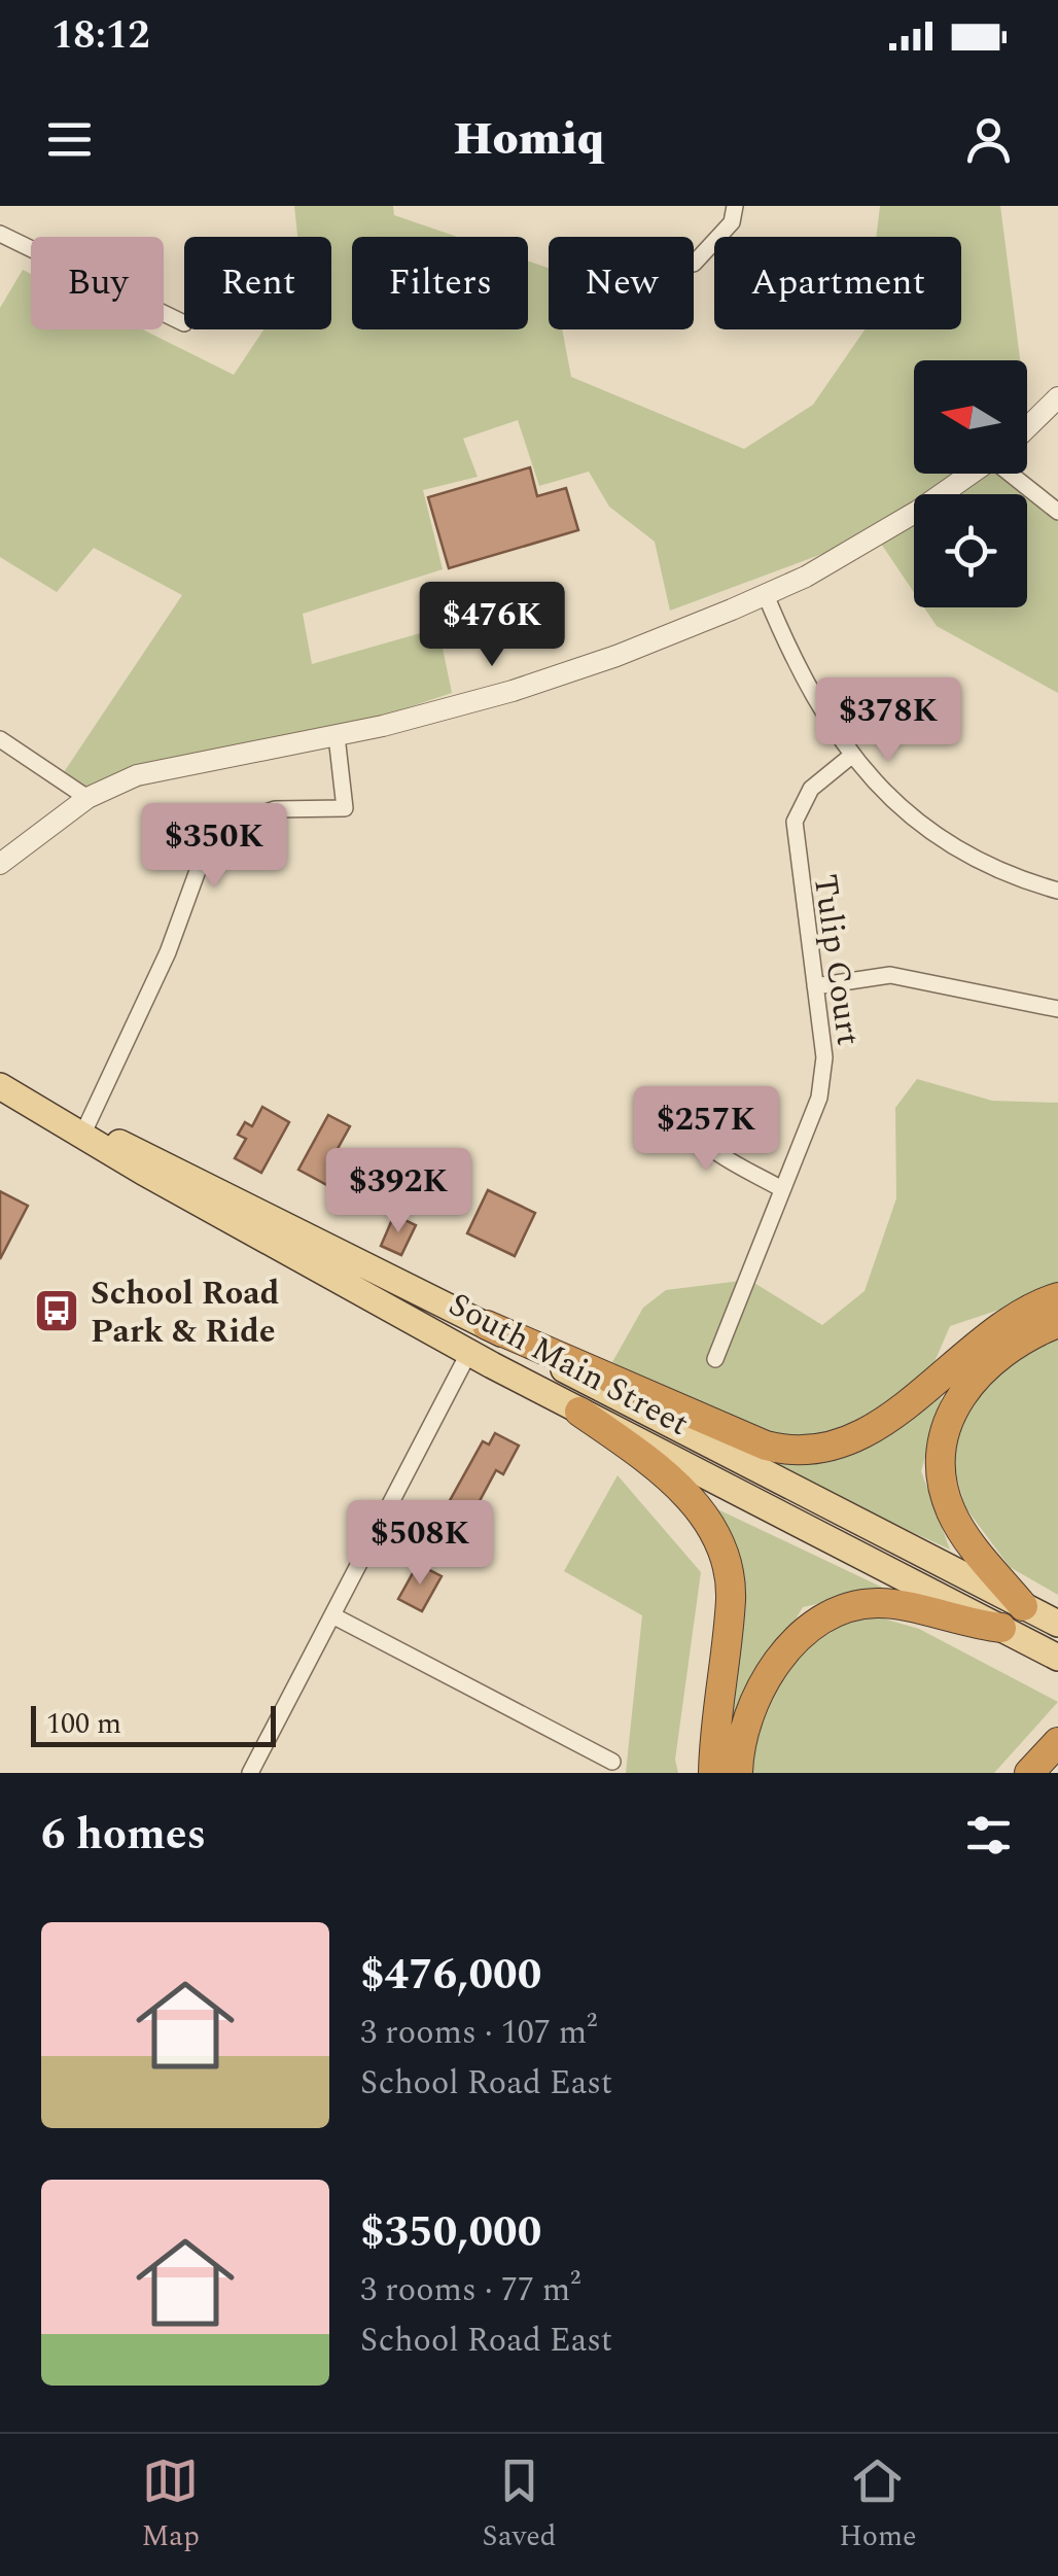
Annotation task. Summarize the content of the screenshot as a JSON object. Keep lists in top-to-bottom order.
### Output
{
  "streets": {
    "main road": ["South Main Street"],
    "street": ["Tulip Court"]
  },
  "places": {
    "bus stop": ["School Road Park & Ride"]
  },
  "scale_bar": "100 m",
  "north": "left",
  "page": {
    "status": "18:12",
    "header": "Homiq",
    "chip": [
      "Buy",
      "Rent",
      "Filters",
      "New",
      "Apartment"
    ],
    "price": [
      "$476K",
      "$378K",
      "$350K",
      "$257K",
      "$392K",
      "$508K"
    ],
    "scale": "100 m",
    "heading": "6 homes",
    "list": [
      {
        "name": "$476,000",
        "note": "3 rooms · 107 m² · School Road East"
      },
      {
        "name": "$350,000",
        "note": "3 rooms · 77 m² · School Road East"
      }
    ],
    "tabs": ["Map", "Saved", "Home"]
  }
}
